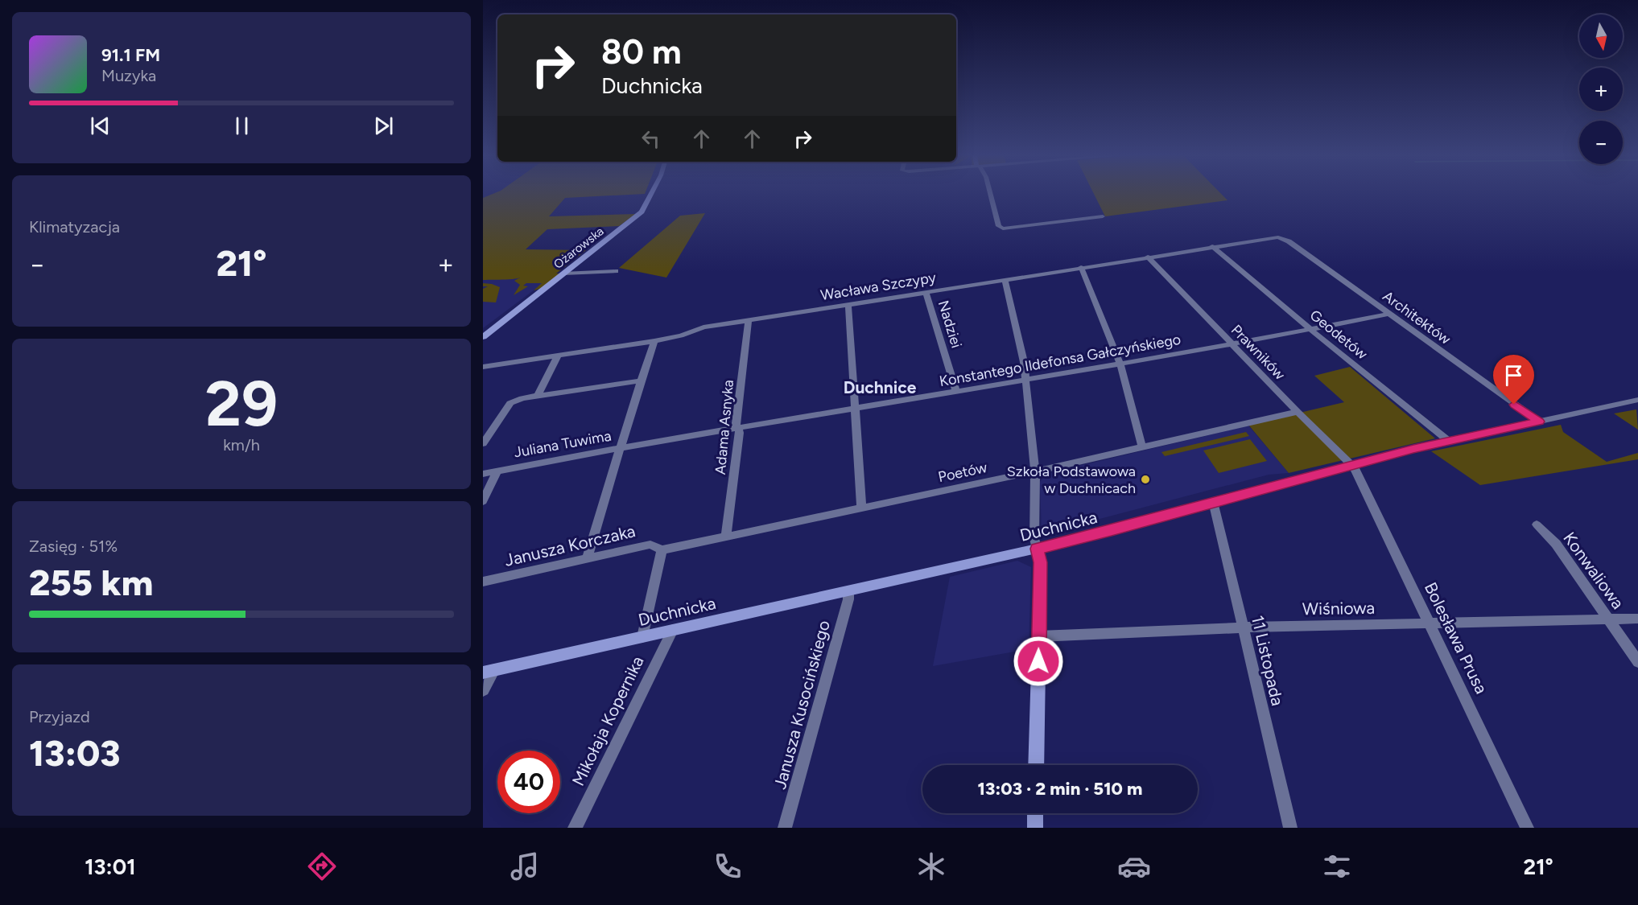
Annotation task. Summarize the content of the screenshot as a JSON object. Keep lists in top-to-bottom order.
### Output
{
  "streets": {
    "main road": ["Ożarowska", "Duchnicka"],
    "street": [
      "Wacława Szczypy",
      "Architektów",
      "Nadziei",
      "Geodetów",
      "Prawników",
      "Konstantego Ildefonsa Gałczyńskiego",
      "Adama Asnyka",
      "Juliana Tuwima",
      "Poetów",
      "Janusza Korczaka",
      "Konwaliowa",
      "Wiśniowa",
      "Bolesława Prusa",
      "11 Listopada",
      "Janusza Kusocińskiego",
      "Mikołaja Kopernika"
    ]
  },
  "crossings": [
    ["Wacława Szczypy", "Architektów"],
    ["Wacława Szczypy", "Nadziei"],
    ["Wacława Szczypy", "Geodetów"],
    ["Wacława Szczypy", "Prawników"],
    ["Wacława Szczypy", "Adama Asnyka"],
    ["Architektów", "Konstantego Ildefonsa Gałczyńskiego"],
    ["Architektów", "Duchnicka"],
    ["Nadziei", "Konstantego Ildefonsa Gałczyńskiego"],
    ["Geodetów", "Konstantego Ildefonsa Gałczyńskiego"],
    ["Geodetów", "Duchnicka"],
    ["Prawników", "Konstantego Ildefonsa Gałczyńskiego"],
    ["Prawników", "Poetów"],
    ["Prawników", "Duchnicka"],
    ["Prawników", "Bolesława Prusa"],
    ["Konstantego Ildefonsa Gałczyńskiego", "Adama Asnyka"],
    ["Konstantego Ildefonsa Gałczyńskiego", "Juliana Tuwima"],
    ["Adama Asnyka", "Poetów"],
    ["Juliana Tuwima", "Janusza Korczaka"],
    ["Poetów", "Janusza Korczaka"],
    ["Duchnicka", "Bolesława Prusa"],
    ["Duchnicka", "11 Listopada"],
    ["Duchnicka", "Janusza Kusocińskiego"],
    ["Duchnicka", "Mikołaja Kopernika"],
    ["Konwaliowa", "Wiśniowa"],
    ["Wiśniowa", "Bolesława Prusa"],
    ["Wiśniowa", "11 Listopada"]
  ],
  "districts": ["Duchnice"],
  "places": ["Szkoła Podstawowa w Duchnicach"],
  "north": "bottom",
  "page": {
    "map_buttons": ["+", "−"],
    "turn": ["80 m", "Duchnicka"],
    "song": ["91.1 FM", "Muzyka"],
    "tile": [
      "Klimatyzacja",
      ["29", "km/h"],
      ["Zasięg · 51%", "255 km"],
      ["Przyjazd", "13:03"]
    ],
    "heat": ["−", "21°", "+"],
    "limit": "40",
    "trip": "13:03 · 2 min · 510 m",
    "tabs": ["13:01", "21°"]
  }
}
